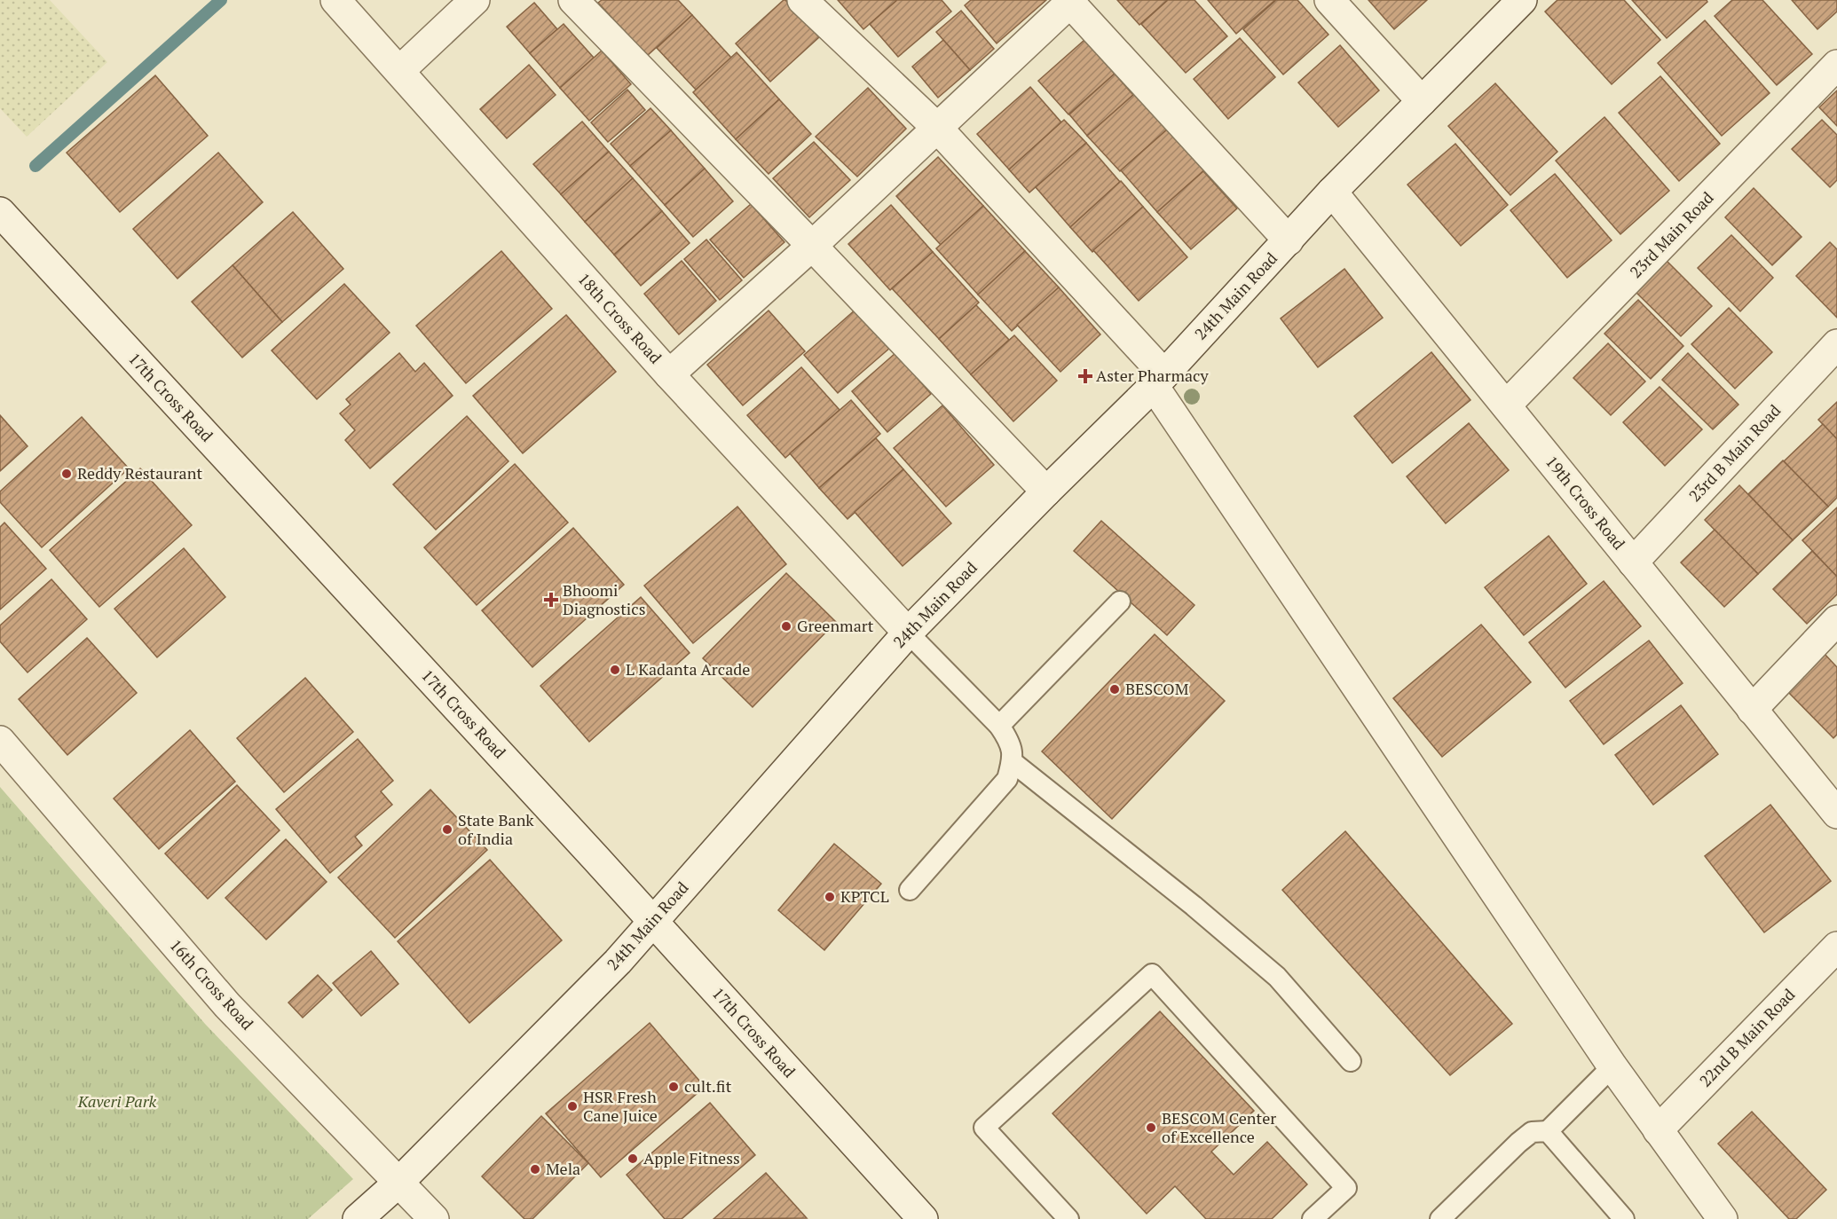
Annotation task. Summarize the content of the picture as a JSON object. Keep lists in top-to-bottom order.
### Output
{
  "streets": {
    "street": [
      "23rd Main Road",
      "24th Main Road",
      "18th Cross Road",
      "17th Cross Road",
      "23rd B Main Road",
      "19th Cross Road",
      "16th Cross Road",
      "22nd B Main Road"
    ]
  },
  "crossings": [
    ["23rd Main Road", "19th Cross Road"],
    ["24th Main Road", "18th Cross Road"],
    ["24th Main Road", "17th Cross Road"],
    ["24th Main Road", "19th Cross Road"],
    ["24th Main Road", "16th Cross Road"],
    ["23rd B Main Road", "19th Cross Road"]
  ],
  "parks": ["Kaveri Park"],
  "places": {
    "health": ["Aster Pharmacy", "Bhoomi Diagnostics"],
    "other": [
      "Reddy Restaurant",
      "Greenmart",
      "L Kadanta Arcade",
      "BESCOM",
      "State Bank of India",
      "KPTCL",
      "cult.fit",
      "HSR Fresh Cane Juice",
      "BESCOM Center of Excellence",
      "Apple Fitness",
      "Mela"
    ]
  }
}
